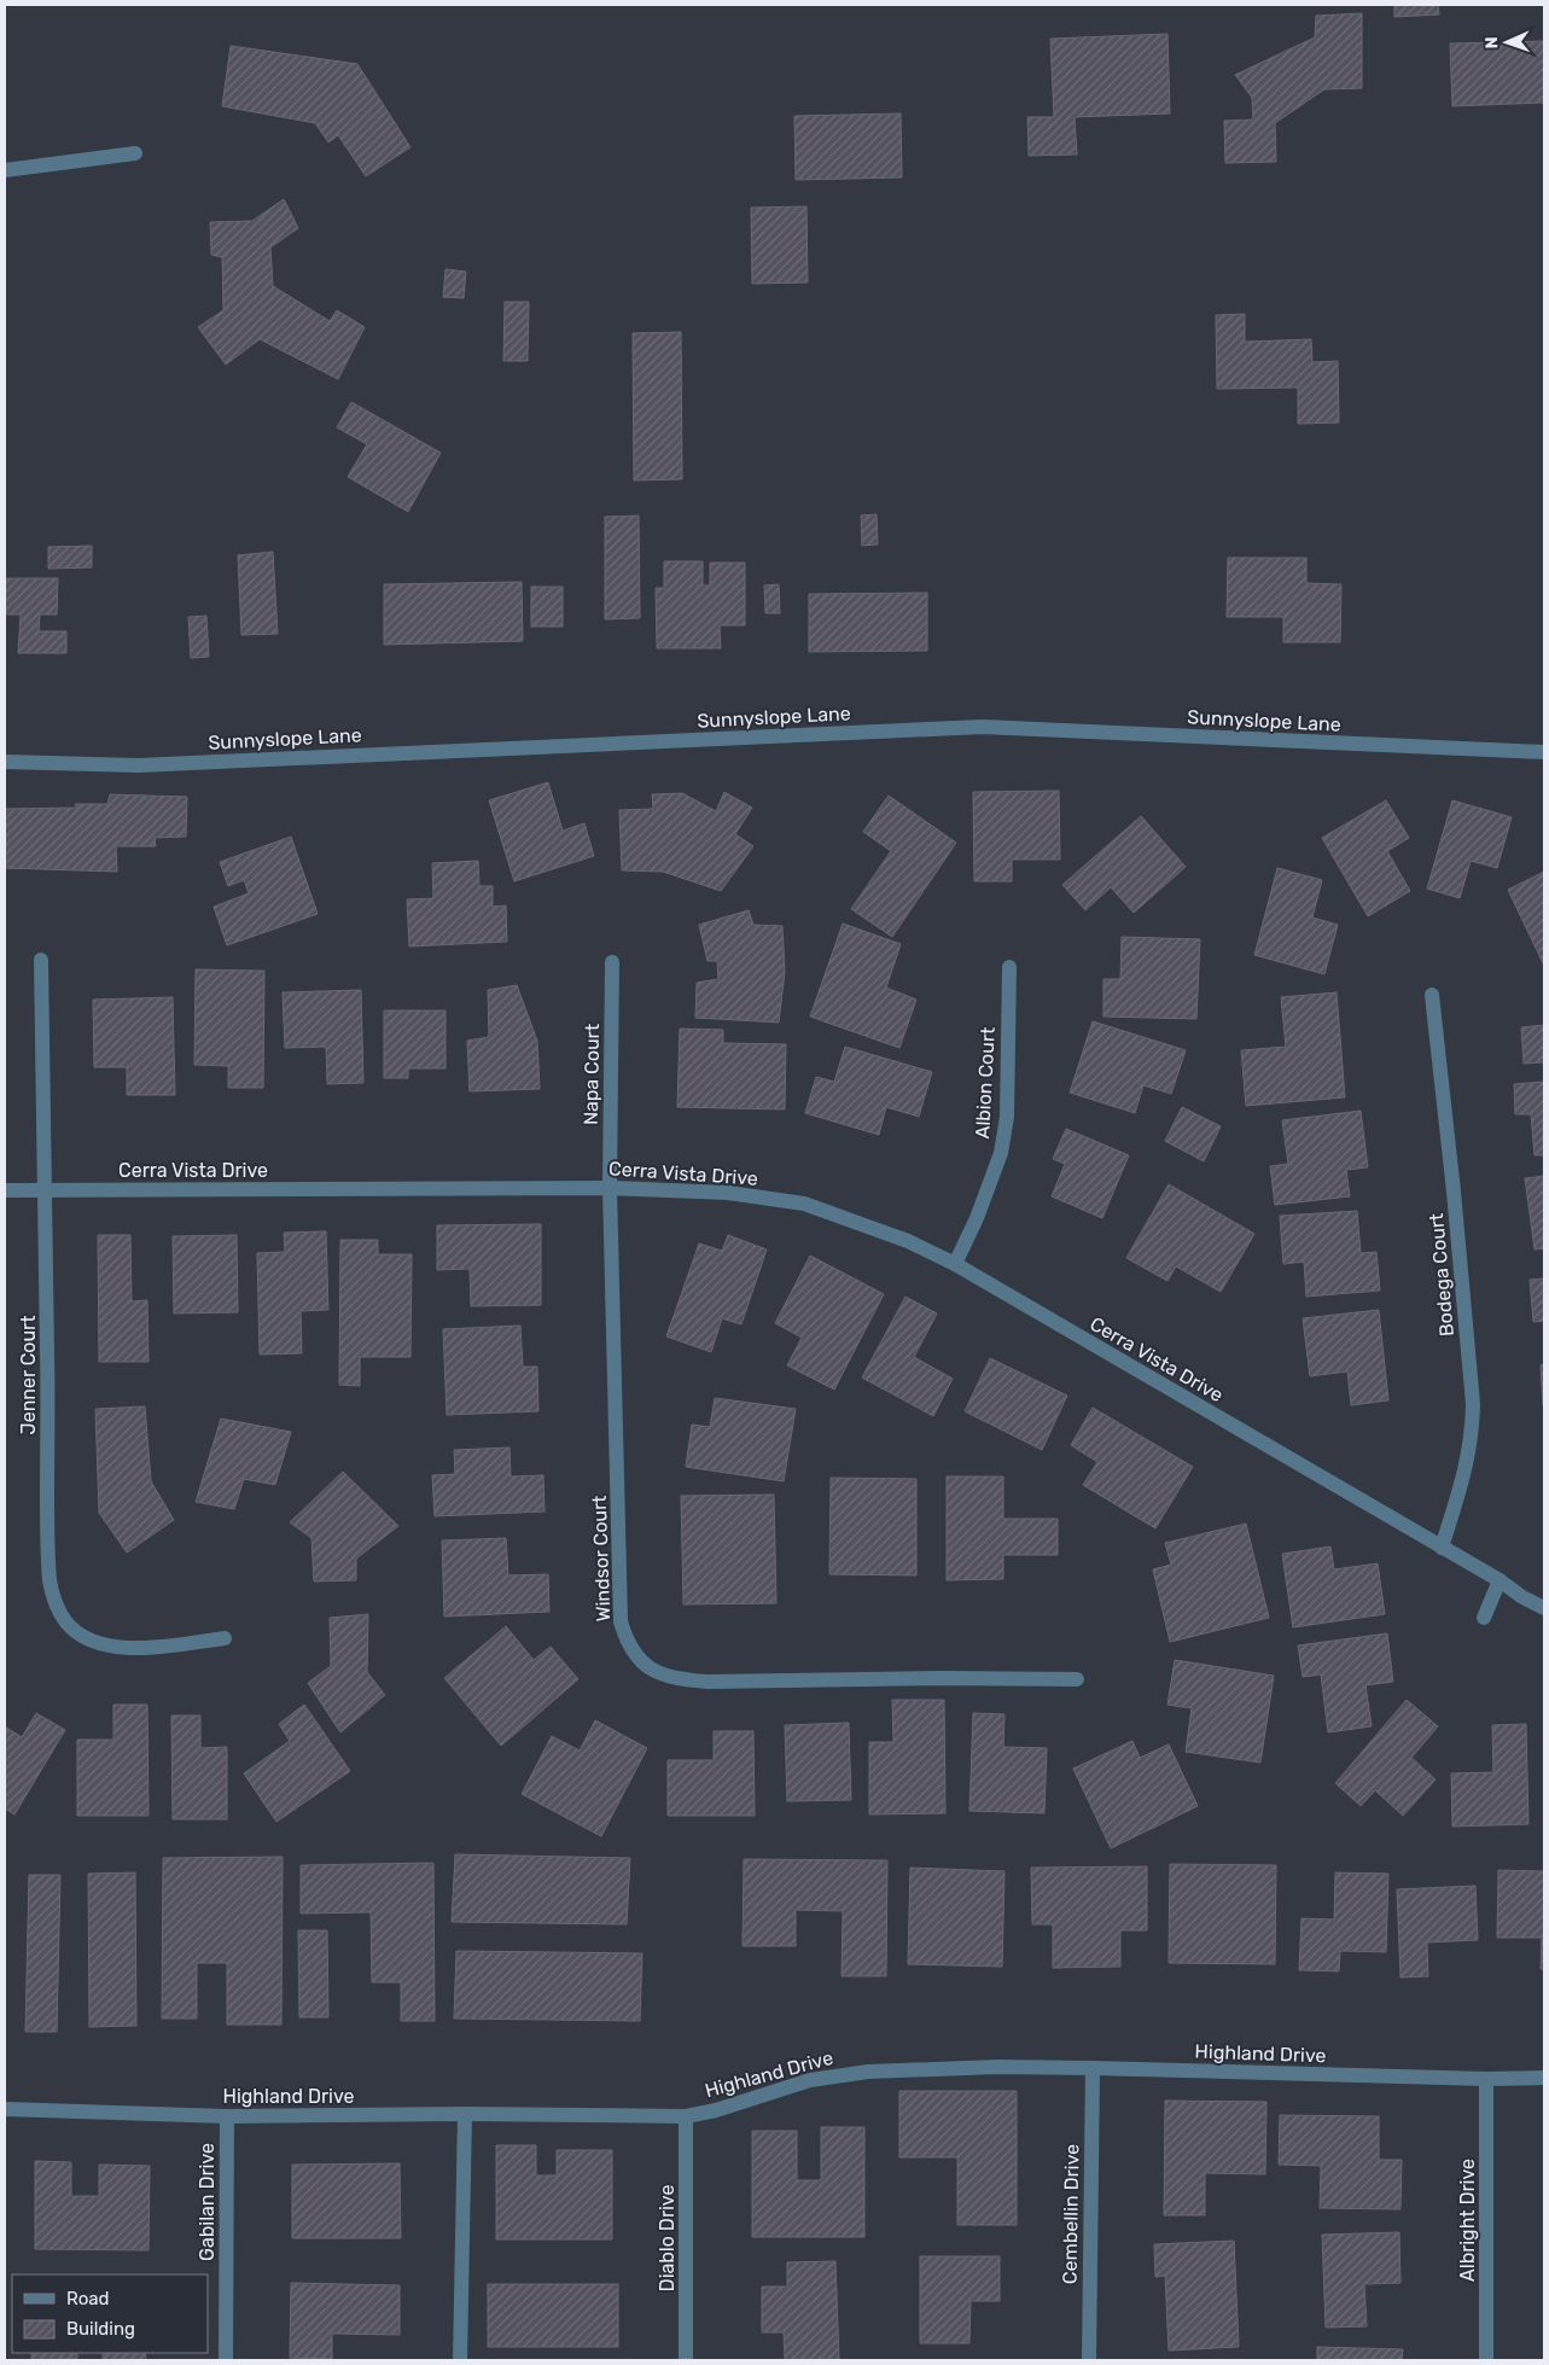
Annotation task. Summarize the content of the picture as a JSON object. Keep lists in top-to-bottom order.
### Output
{
  "streets": {
    "street": [
      "Sunnyslope Lane",
      "Napa Court",
      "Albion Court",
      "Cerra Vista Drive",
      "Bodega Court",
      "Jenner Court",
      "Windsor Court",
      "Highland Drive",
      "Gabilan Drive",
      "Cembellin Drive",
      "Albright Drive",
      "Diablo Drive"
    ]
  },
  "crossings": [
    ["Napa Court", "Cerra Vista Drive"],
    ["Napa Court", "Windsor Court"],
    ["Albion Court", "Cerra Vista Drive"],
    ["Cerra Vista Drive", "Bodega Court"],
    ["Cerra Vista Drive", "Jenner Court"],
    ["Cerra Vista Drive", "Windsor Court"],
    ["Highland Drive", "Gabilan Drive"],
    ["Highland Drive", "Cembellin Drive"],
    ["Highland Drive", "Albright Drive"],
    ["Highland Drive", "Diablo Drive"]
  ],
  "legend": ["Road", "Building"],
  "north": "left"
}
